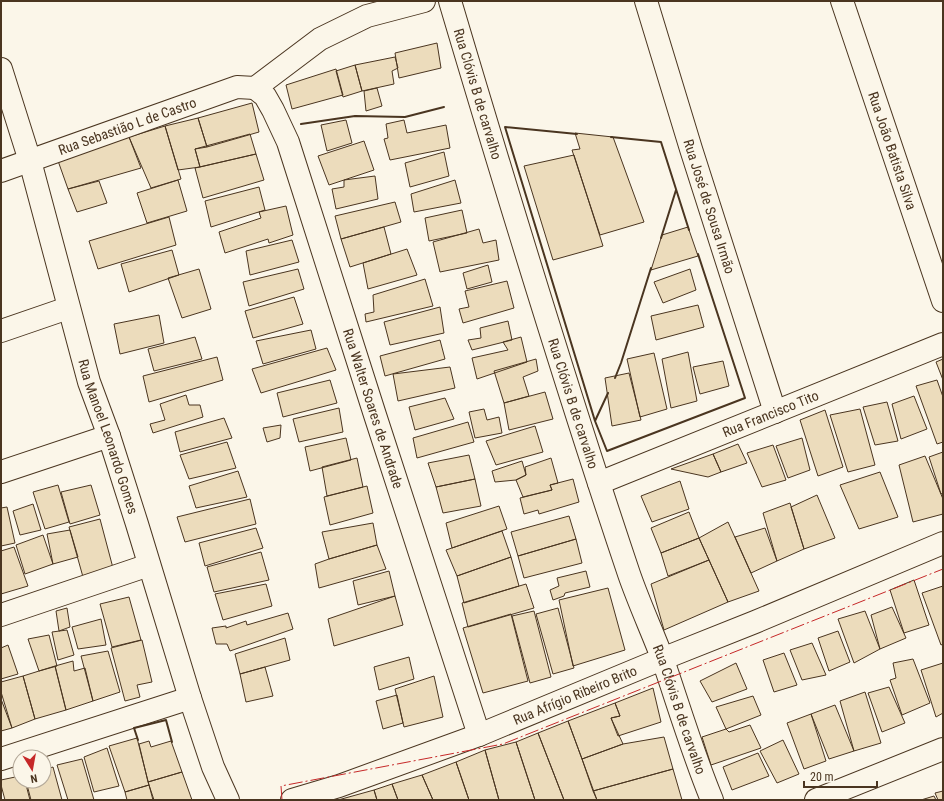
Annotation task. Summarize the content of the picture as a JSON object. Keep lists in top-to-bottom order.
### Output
{
  "streets": {
    "street": [
      "Rua Clóvis B de carvalho",
      "Rua Sebastião L de Castro",
      "Rua João Batista Silva",
      "Rua José de Sousa Irmão",
      "Rua Walter Soares de Andrade",
      "Rua Francisco Tito",
      "Rua Manoel Leonardo Gomes",
      "Rua Afrígio Ribeiro Brito"
    ]
  },
  "crossings": [
    ["Rua Clóvis B de carvalho", "Rua Francisco Tito"],
    ["Rua Clóvis B de carvalho", "Rua Afrígio Ribeiro Brito"],
    ["Rua Sebastião L de Castro", "Rua Walter Soares de Andrade"],
    ["Rua Sebastião L de Castro", "Rua Manoel Leonardo Gomes"],
    ["Rua José de Sousa Irmão", "Rua Francisco Tito"],
    ["Rua Walter Soares de Andrade", "Rua Afrígio Ribeiro Brito"]
  ],
  "scale_bar": "20 m",
  "north": "bottom"
}
